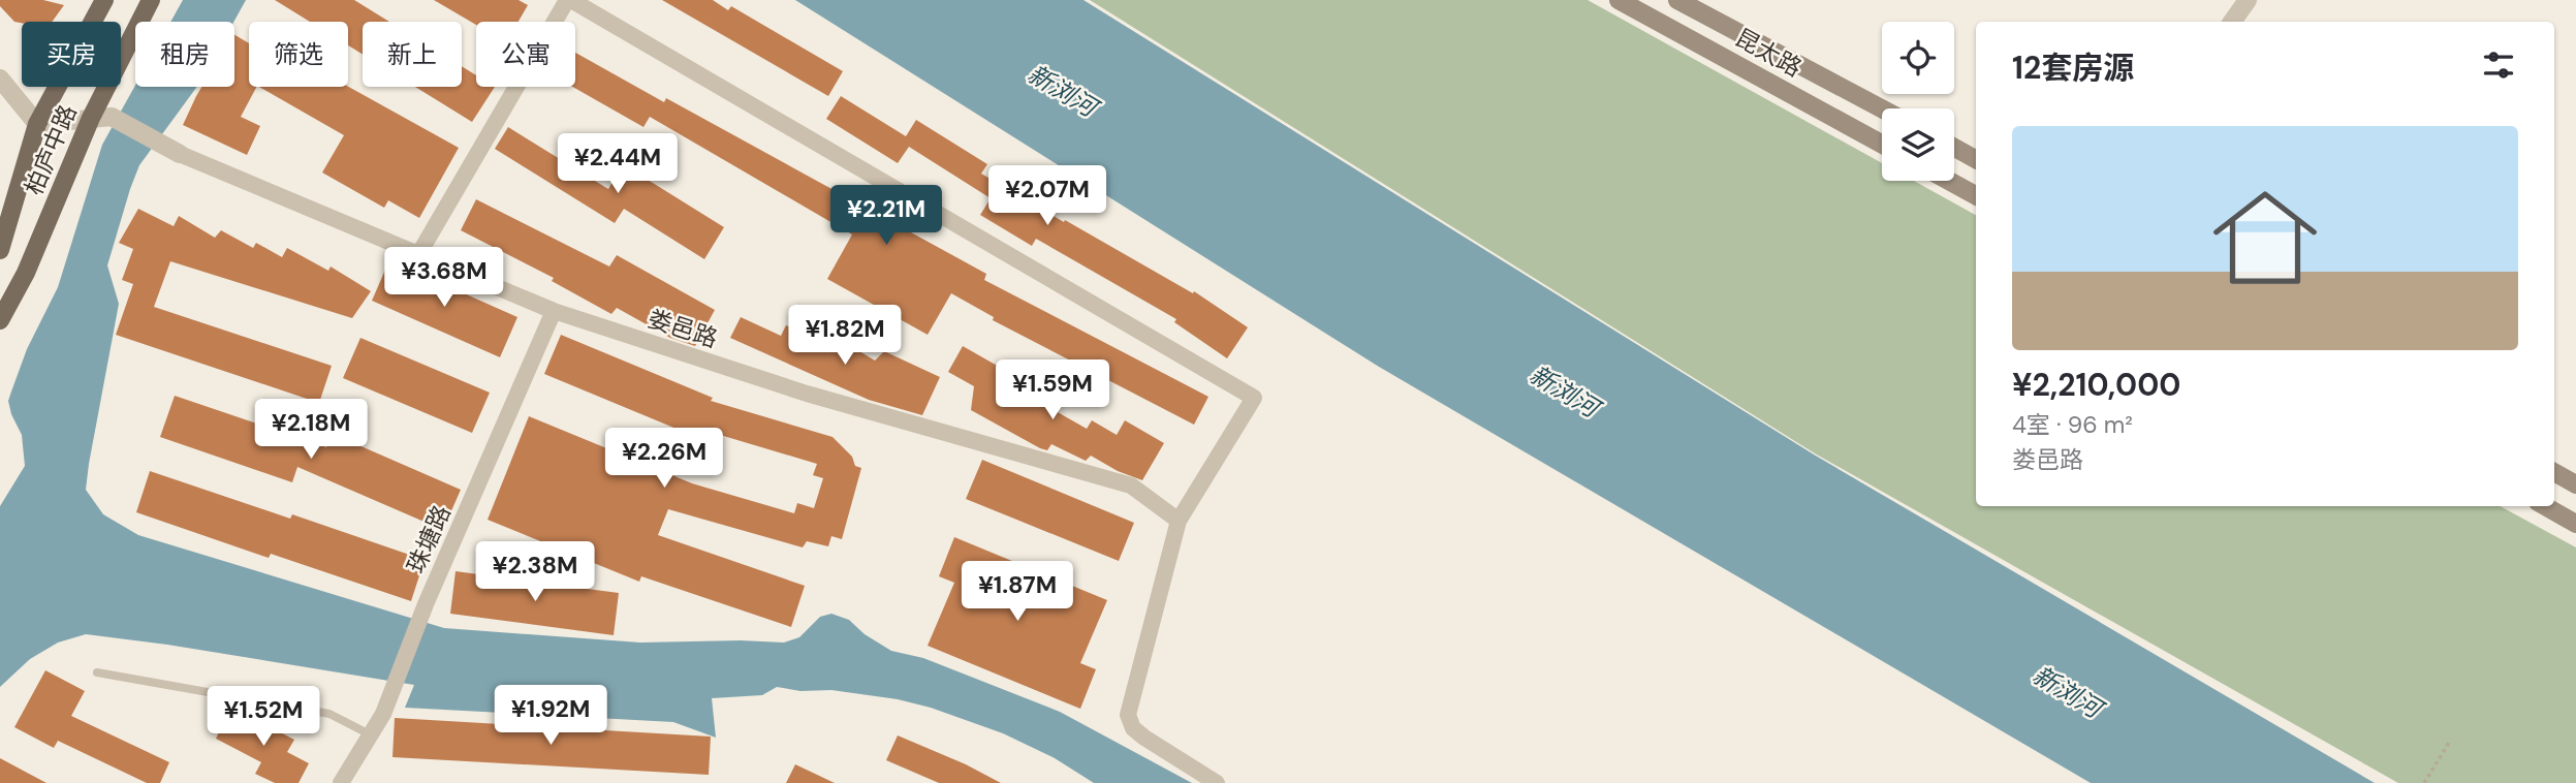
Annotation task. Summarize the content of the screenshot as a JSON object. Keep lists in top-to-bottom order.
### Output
{
  "streets": {
    "main road": ["昆太路", "柏庐中路"],
    "street": ["娄邑路", "珠塘路"]
  },
  "crossings": [
    ["娄邑路", "珠塘路"]
  ],
  "water": ["新浏河"],
  "page": {
    "chip": [
      "买房",
      "租房",
      "筛选",
      "新上",
      "公寓"
    ],
    "heading": "12套房源",
    "list": [
      {
        "name": "¥2,210,000",
        "note": "4室 · 96 m² · 娄邑路"
      }
    ],
    "price": [
      "¥2.44M",
      "¥2.07M",
      "¥2.21M",
      "¥3.68M",
      "¥1.82M",
      "¥1.59M",
      "¥2.18M",
      "¥2.26M",
      "¥2.38M",
      "¥1.87M",
      "¥1.92M",
      "¥1.52M"
    ]
  }
}
